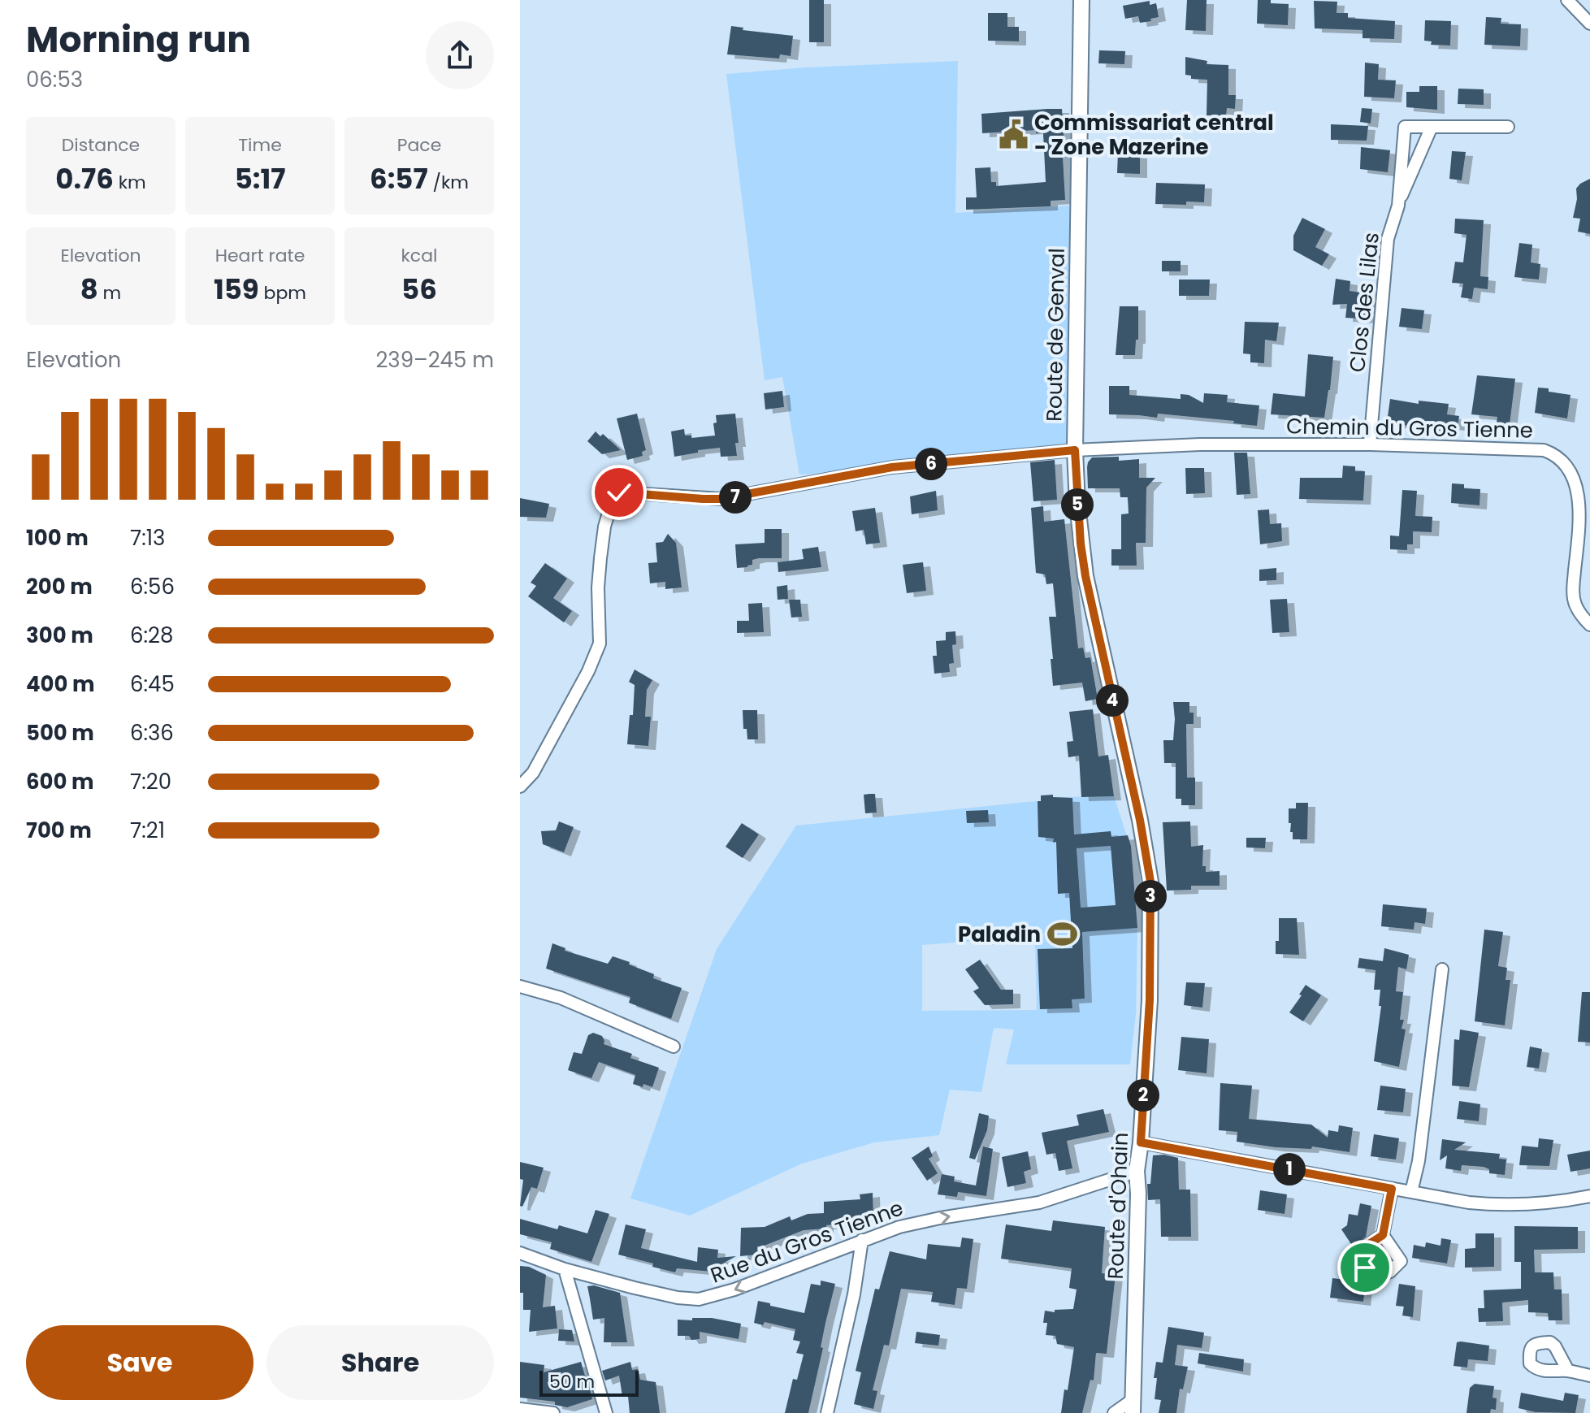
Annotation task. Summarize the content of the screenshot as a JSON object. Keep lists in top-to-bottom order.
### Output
{
  "streets": {
    "main road": ["Route de Genval", "Route d'Ohain"],
    "street": ["Clos des Lilas", "Chemin du Gros Tienne", "Rue du Gros Tienne"]
  },
  "crossings": [
    ["Clos des Lilas", "Chemin du Gros Tienne"],
    ["Route de Genval", "Chemin du Gros Tienne"],
    ["Route de Genval", "Route d'Ohain"],
    ["Route d'Ohain", "Rue du Gros Tienne"]
  ],
  "places": {
    "public building": ["Commissariat central - Zone Mazerine"],
    "sports": ["Paladin"]
  },
  "scale_bar": "50 m",
  "page": {
    "heading": ["Morning run", "06:53"],
    "stats": [
      ["Distance", "0.76 km"],
      ["Time", "5:17"],
      ["Pace", "6:57 /km"],
      ["Elevation", "8 m"],
      ["Heart rate", "159 bpm"],
      ["kcal", "56"]
    ],
    "chart": ["Elevation", "239–245 m"],
    "pins": [
      "6",
      "7",
      "5",
      "4",
      "3",
      "2",
      "1"
    ],
    "list": [
      {
        "name": "100 m",
        "note": "7:13"
      },
      {
        "name": "200 m",
        "note": "6:56"
      },
      {
        "name": "300 m",
        "note": "6:28"
      },
      {
        "name": "400 m",
        "note": "6:45"
      },
      {
        "name": "500 m",
        "note": "6:36"
      },
      {
        "name": "600 m",
        "note": "7:20"
      },
      {
        "name": "700 m",
        "note": "7:21"
      }
    ],
    "buttons": ["Save", "Share"],
    "scale": "50 m"
  }
}
